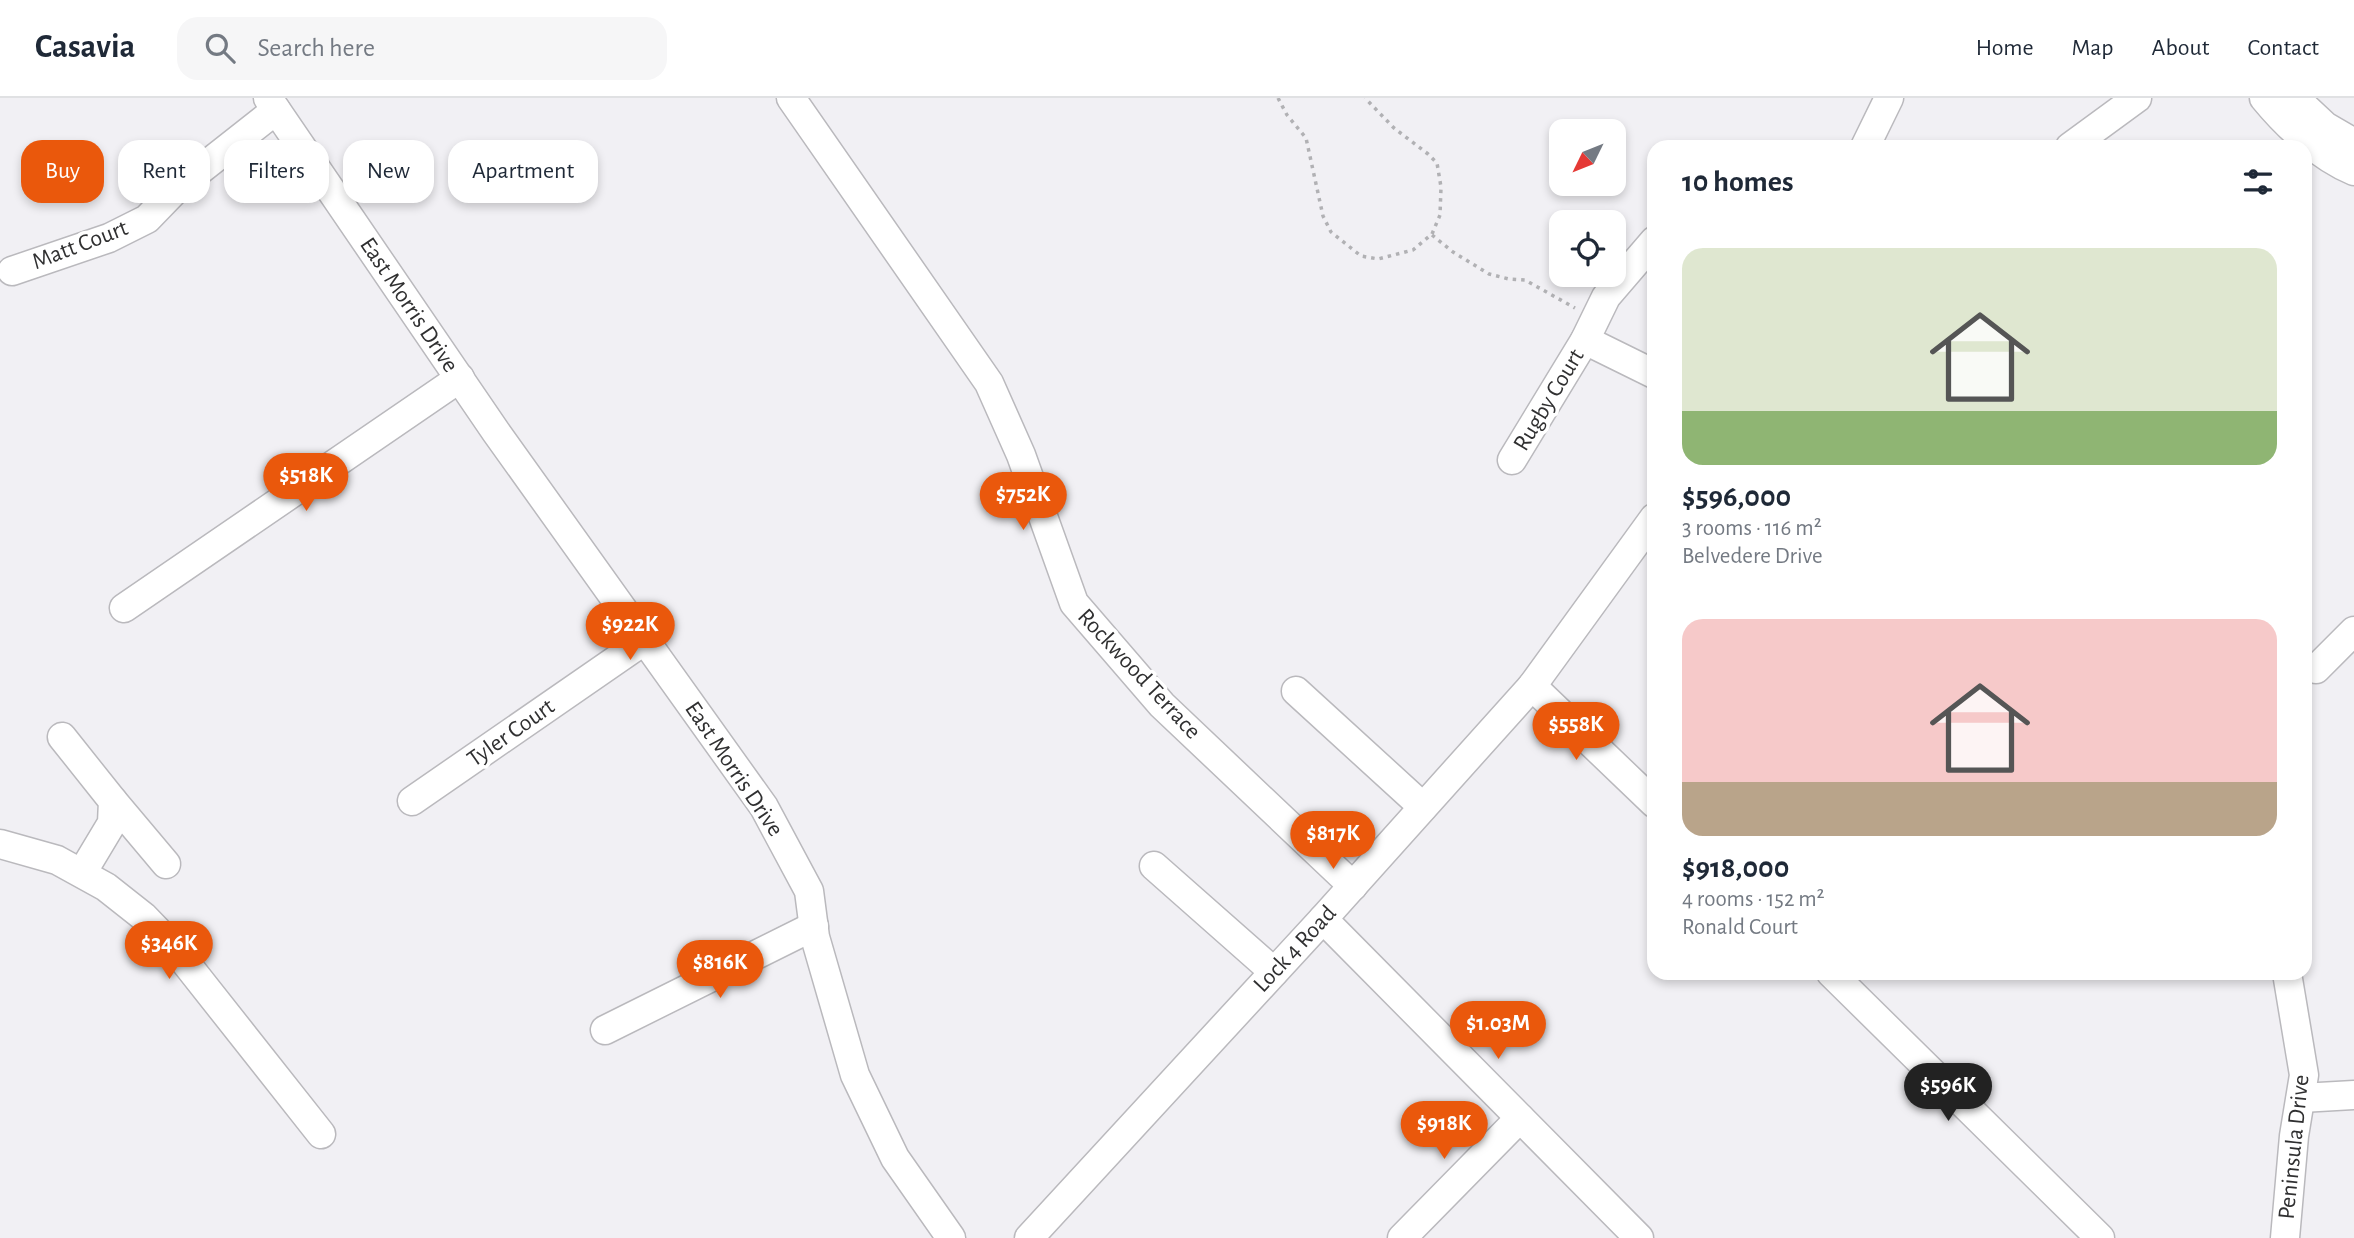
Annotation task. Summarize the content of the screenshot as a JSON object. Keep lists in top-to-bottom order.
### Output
{
  "streets": {
    "street": [
      "Matt Court",
      "East Morris Drive",
      "Rugby Court",
      "Rockwood Terrace",
      "Tyler Court",
      "Lock 4 Road",
      "Peninsula Drive"
    ]
  },
  "crossings": [
    ["Matt Court", "East Morris Drive"],
    ["East Morris Drive", "Tyler Court"],
    ["Rockwood Terrace", "Lock 4 Road"]
  ],
  "north": "bottom left",
  "page": {
    "header": "Casavia",
    "search": "Search here",
    "nav": [
      "Home",
      "Map",
      "About",
      "Contact"
    ],
    "chip": [
      "Buy",
      "Rent",
      "Filters",
      "New",
      "Apartment"
    ],
    "heading": "10 homes",
    "list": [
      {
        "name": "$596,000",
        "note": "3 rooms · 116 m² · Belvedere Drive"
      },
      {
        "name": "$918,000",
        "note": "4 rooms · 152 m² · Ronald Court"
      }
    ],
    "price": [
      "$518K",
      "$752K",
      "$922K",
      "$558K",
      "$817K",
      "$346K",
      "$816K",
      "$1.03M",
      "$596K",
      "$918K"
    ]
  }
}
